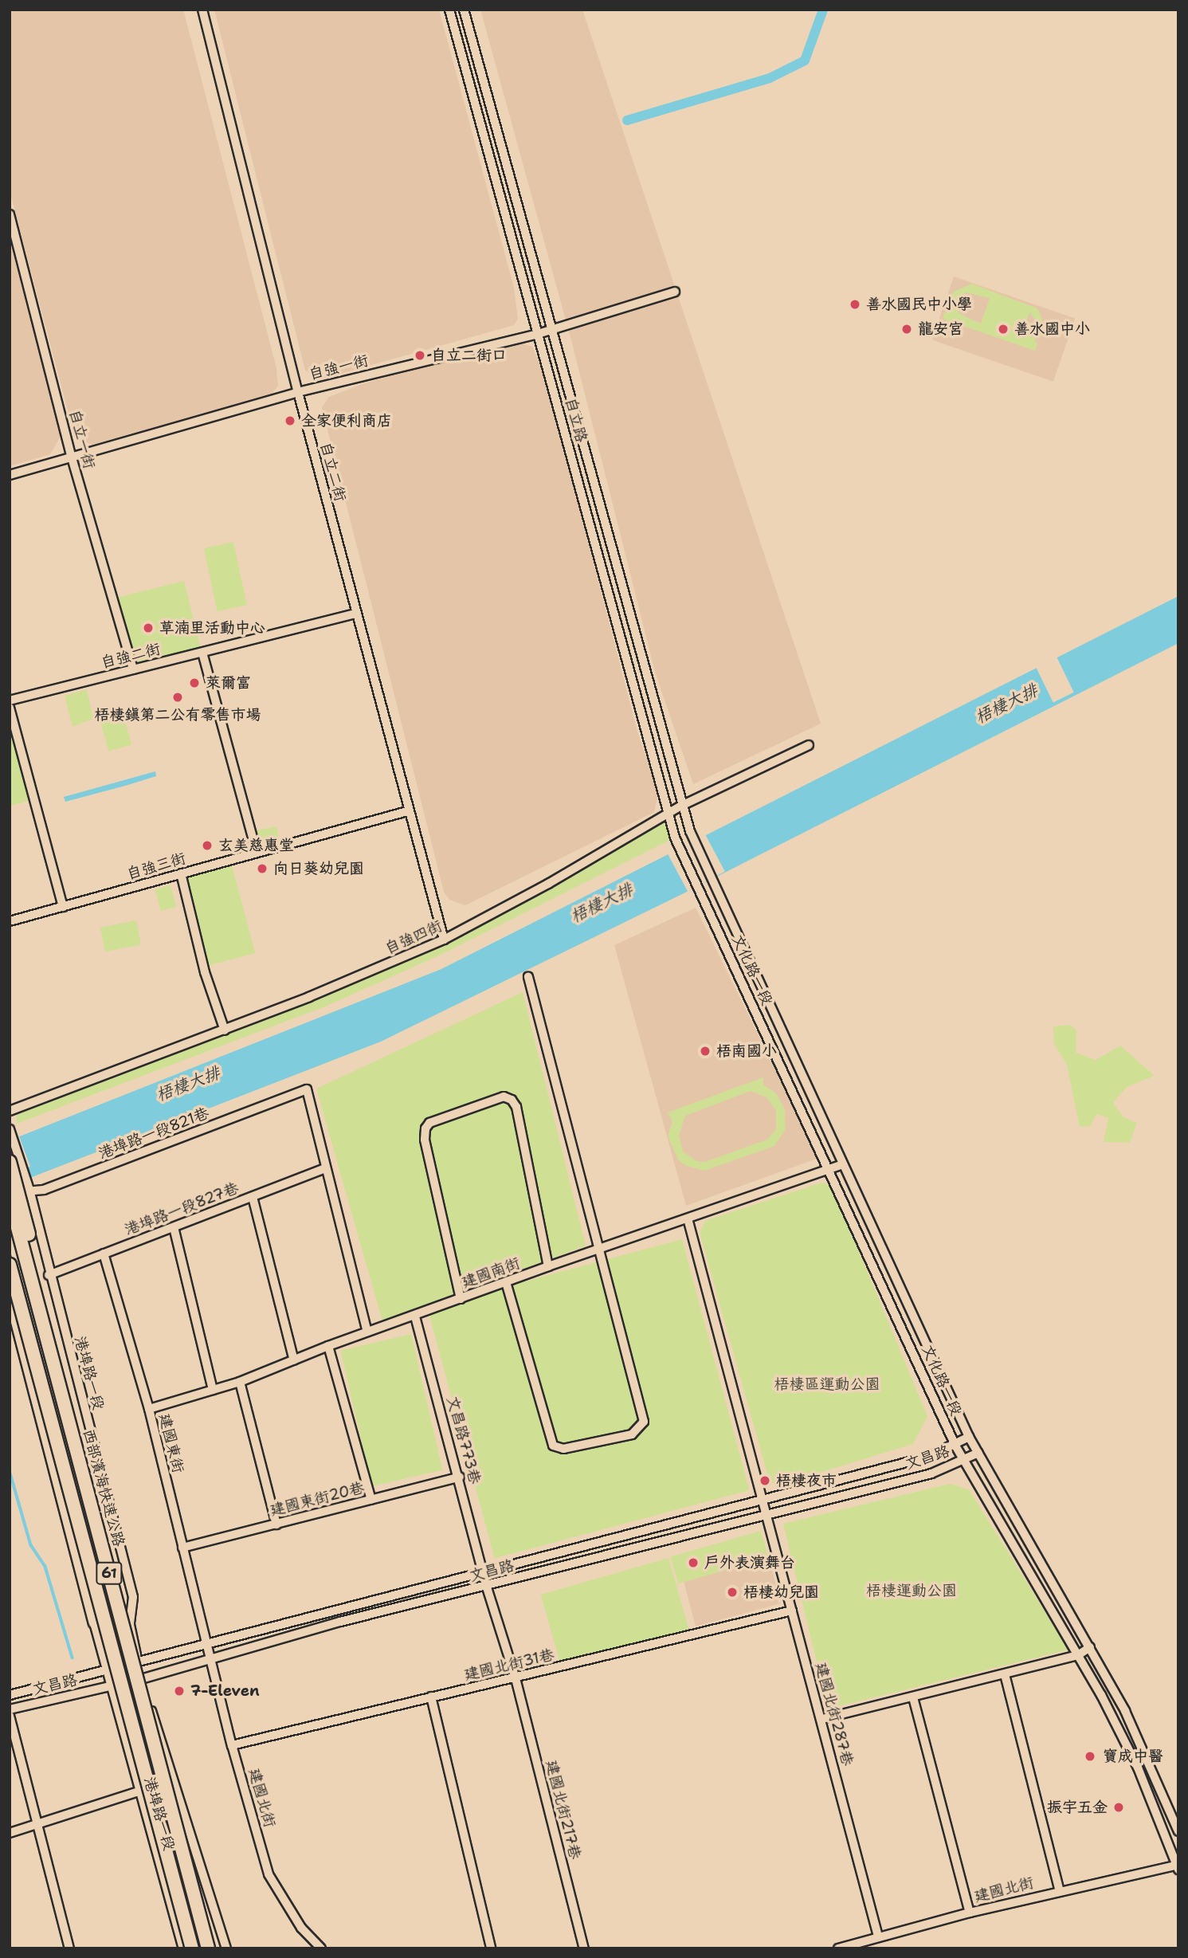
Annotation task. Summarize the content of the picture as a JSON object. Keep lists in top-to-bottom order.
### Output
{
  "streets": {
    "highway": ["西部濱海快速公路", "61"],
    "street": [
      "自強一街",
      "自立路",
      "自立一街",
      "自立二街",
      "自強二街",
      "自強三街",
      "自強四街",
      "文化路一段",
      "港埠路一段821巷",
      "港埠路一段827巷",
      "建國南街",
      "港埠路一段",
      "文昌路773巷",
      "建國東街",
      "文昌路",
      "建國東街20巷",
      "建國北街31巷",
      "建國北街287巷",
      "建國北街",
      "建國北街217巷"
    ]
  },
  "crossings": [
    ["自強一街", "自立路"],
    ["自強一街", "自立一街"],
    ["自強一街", "自立二街"],
    ["自立路", "自強四街"],
    ["自立路", "文化路一段"],
    ["自立一街", "自強二街"],
    ["自立二街", "自強二街"],
    ["自立二街", "自強三街"],
    ["自立二街", "自強四街"],
    ["文化路一段", "建國南街"],
    ["文化路一段", "文昌路"],
    ["文化路一段", "建國北街"],
    ["港埠路一段821巷", "港埠路一段827巷"],
    ["港埠路一段821巷", "港埠路一段"],
    ["港埠路一段821巷", "西部濱海快速公路"],
    ["港埠路一段827巷", "港埠路一段"],
    ["港埠路一段827巷", "建國東街"],
    ["建國南街", "文昌路773巷"],
    ["建國南街", "建國東街"],
    ["建國南街", "建國北街287巷"],
    ["港埠路一段", "文昌路"],
    ["文昌路773巷", "文昌路"],
    ["文昌路773巷", "建國東街20巷"],
    ["文昌路773巷", "建國北街217巷"],
    ["建國東街", "文昌路"],
    ["建國東街", "建國東街20巷"],
    ["建國東街", "建國北街"],
    ["文昌路", "建國北街287巷"],
    ["文昌路", "建國北街"],
    ["文昌路", "建國北街217巷"],
    ["建國北街31巷", "建國北街287巷"],
    ["建國北街31巷", "建國北街"],
    ["建國北街31巷", "建國北街217巷"],
    ["建國北街287巷", "建國北街"]
  ],
  "water": ["梧棲大排"],
  "parks": ["梧棲區運動公園", "梧棲運動公園"],
  "places": [
    "善水國民中小學",
    "龍安宮",
    "善水國中小",
    "自立二街口",
    "全家便利商店",
    "草湳里活動中心",
    "萊爾富",
    "梧棲鎮第二公有零售市場",
    "玄美慈惠堂",
    "向日葵幼兒園",
    "梧南國小",
    "梧棲夜市",
    "戶外表演舞台",
    "梧棲幼兒園",
    "7-Eleven",
    "寶成中醫",
    "振宇五金"
  ]
}
